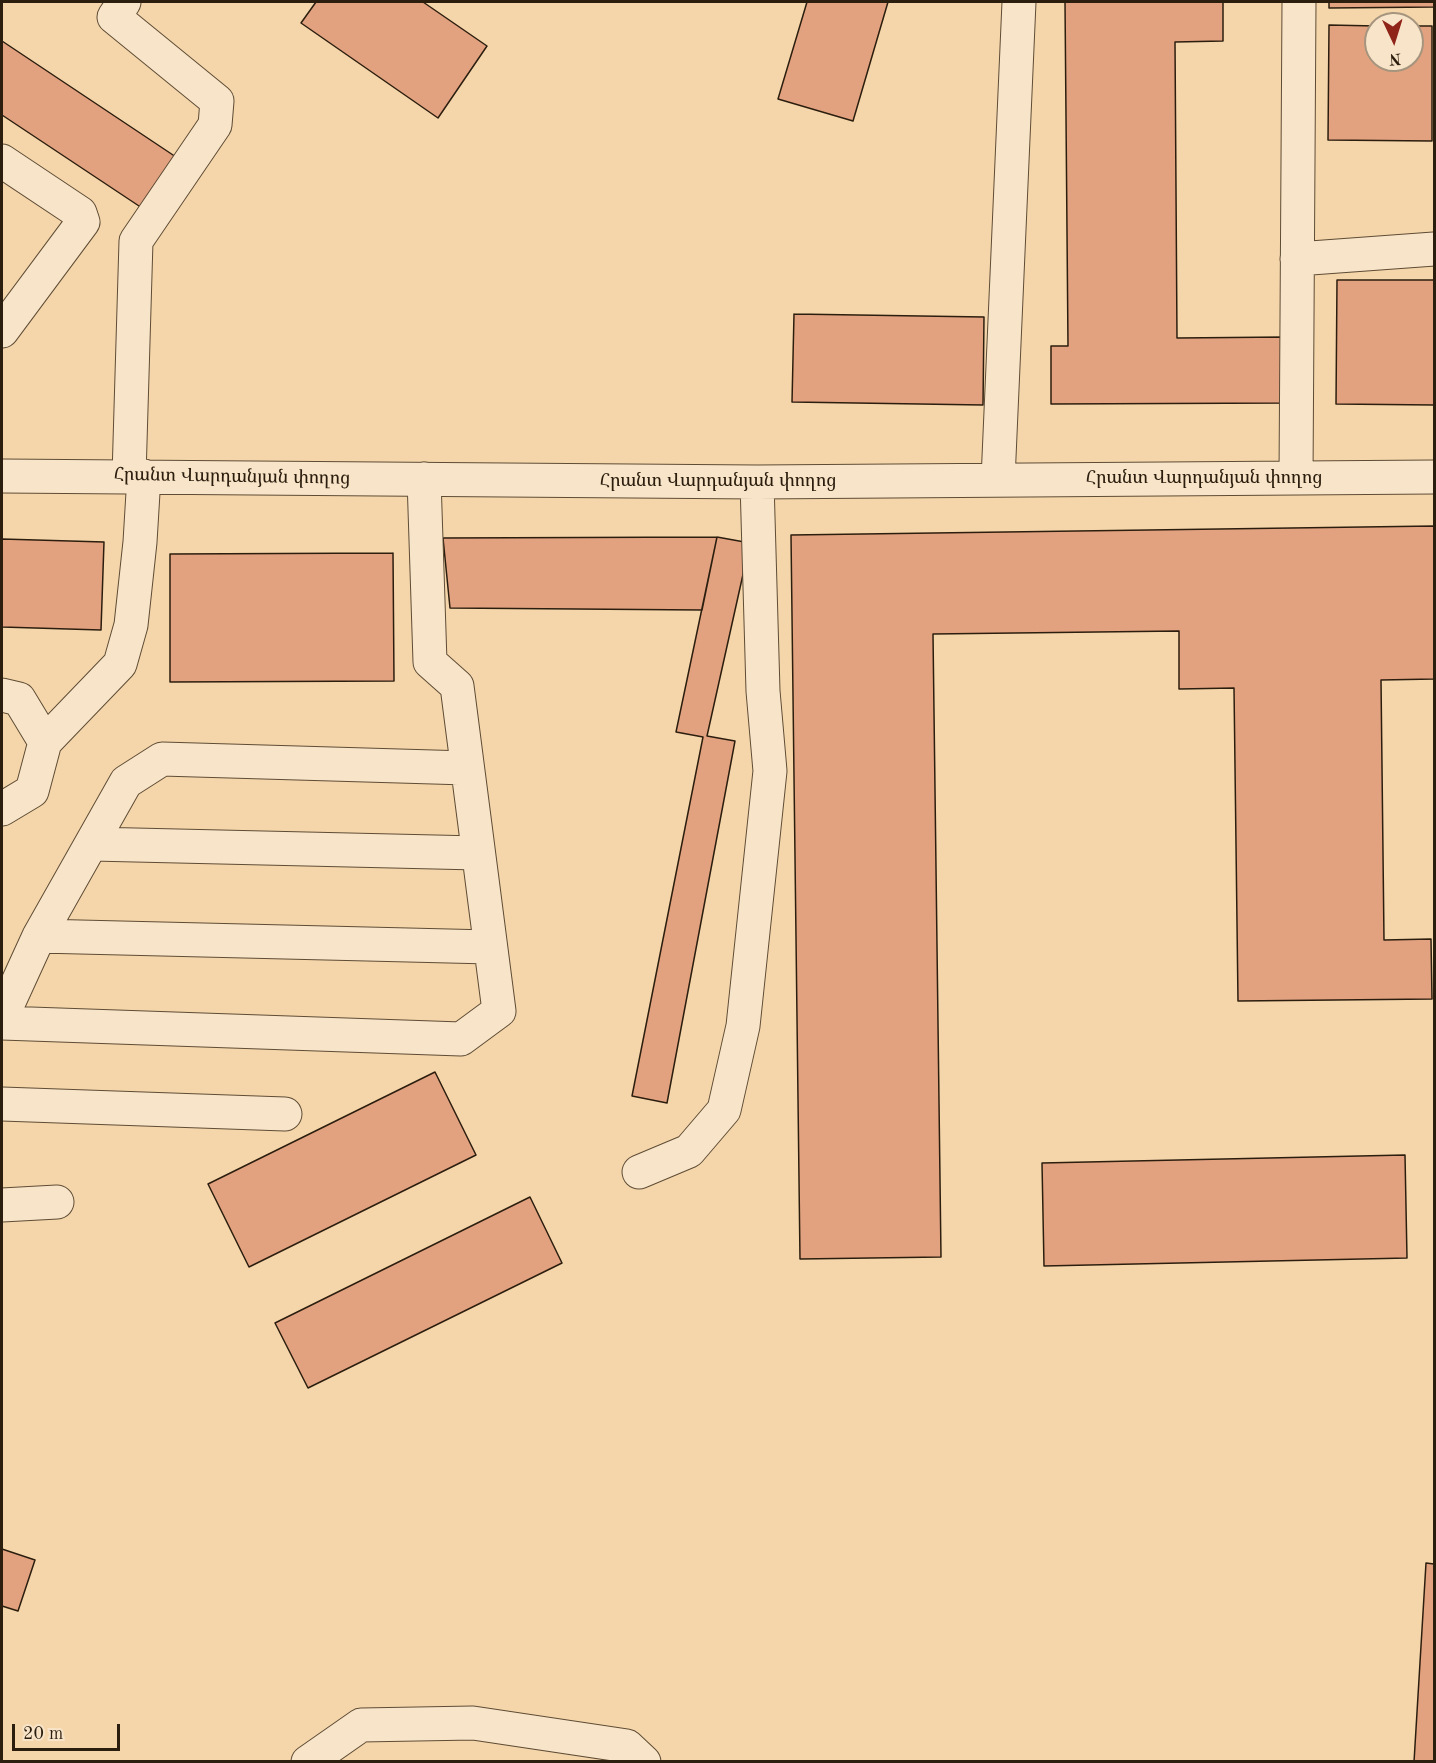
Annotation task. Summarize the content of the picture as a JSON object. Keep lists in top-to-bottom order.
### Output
{
  "streets": {
    "street": ["Հրանտ Վարդանյան փողոց"]
  },
  "scale_bar": "20 m",
  "north": "bottom"
}
